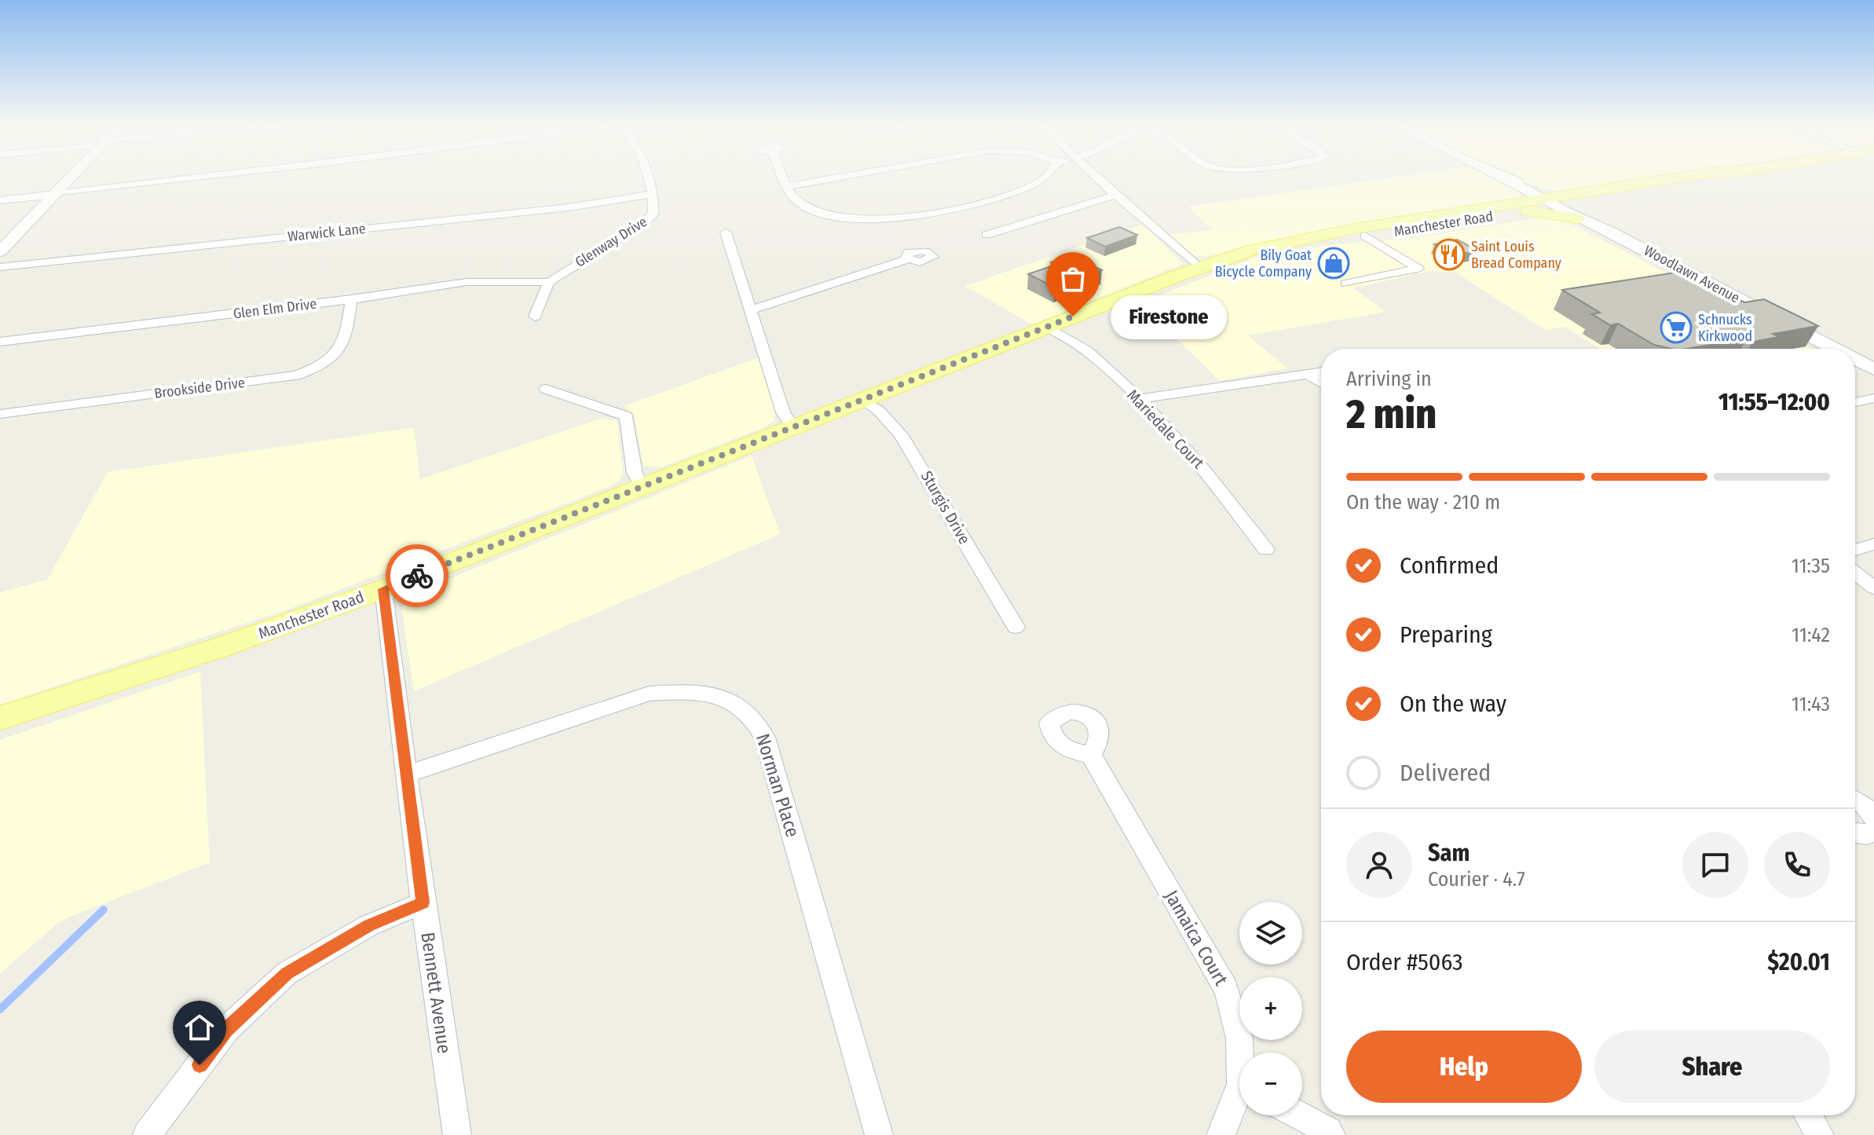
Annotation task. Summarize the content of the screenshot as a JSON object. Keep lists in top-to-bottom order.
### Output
{
  "streets": {
    "main road": ["Manchester Road"],
    "street": [
      "Warwick Lane",
      "Glenway Drive",
      "Woodlawn Avenue",
      "Glen Elm Drive",
      "Brookside Drive",
      "Mariedale Court",
      "Sturgis Drive",
      "Norman Place",
      "Jamaica Court",
      "Bennett Avenue"
    ]
  },
  "crossings": [
    ["Manchester Road", "Woodlawn Avenue"],
    ["Manchester Road", "Mariedale Court"],
    ["Manchester Road", "Sturgis Drive"],
    ["Manchester Road", "Bennett Avenue"],
    ["Warwick Lane", "Glenway Drive"],
    ["Glenway Drive", "Glen Elm Drive"],
    ["Glen Elm Drive", "Brookside Drive"],
    ["Norman Place", "Bennett Avenue"]
  ],
  "places": {
    "restaurant": ["Saint Louis Bread Company"],
    "shop": ["Bily Goat Bicycle Company"],
    "other": ["Firestone"],
    "supermarket": ["Schnucks Kirkwood"]
  },
  "page": {
    "bubble": "Firestone",
    "heading": ["2 min", "Arriving in", "11:55–12:00"],
    "panel": [
      "Sam",
      "Courier · 4.7",
      "Order #5063",
      "$20.01"
    ],
    "bar": "On the way · 210 m",
    "list": [
      ["Confirmed", "11:35"],
      ["Preparing", "11:42"],
      ["On the way", "11:43"],
      "Delivered"
    ],
    "map_buttons": ["+", "−"],
    "buttons": ["Help", "Share"]
  }
}
